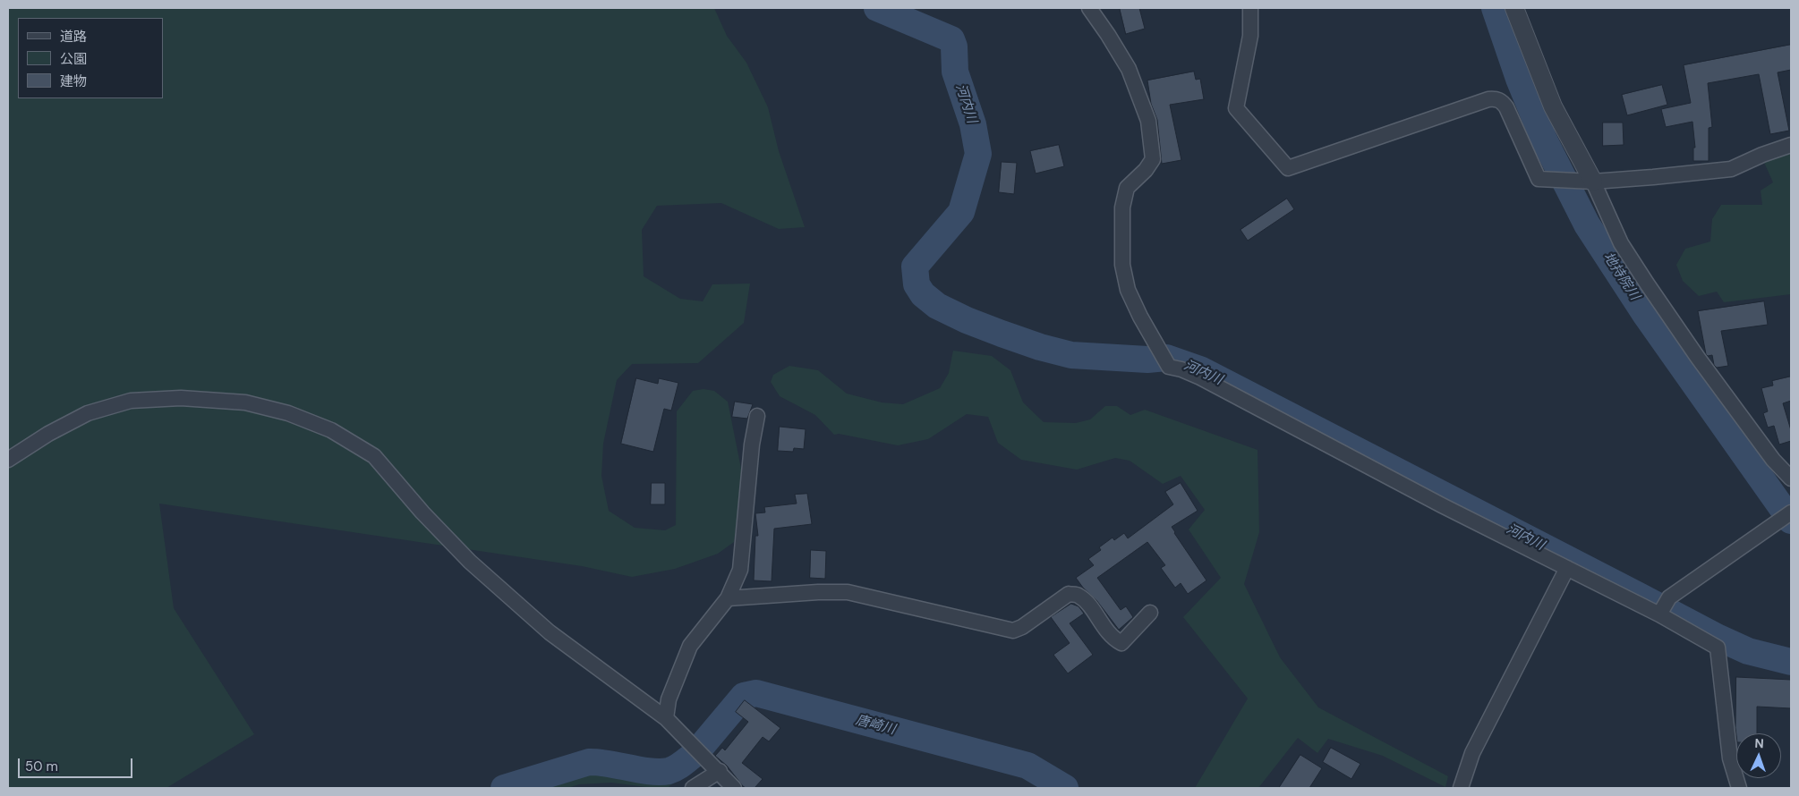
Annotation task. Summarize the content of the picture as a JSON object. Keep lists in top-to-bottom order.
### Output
{
  "water": ["河内川", "地持院川", "唐崎川"],
  "legend": ["道路", "公園", "建物"],
  "scale_bar": "50 m",
  "north": "top"
}
